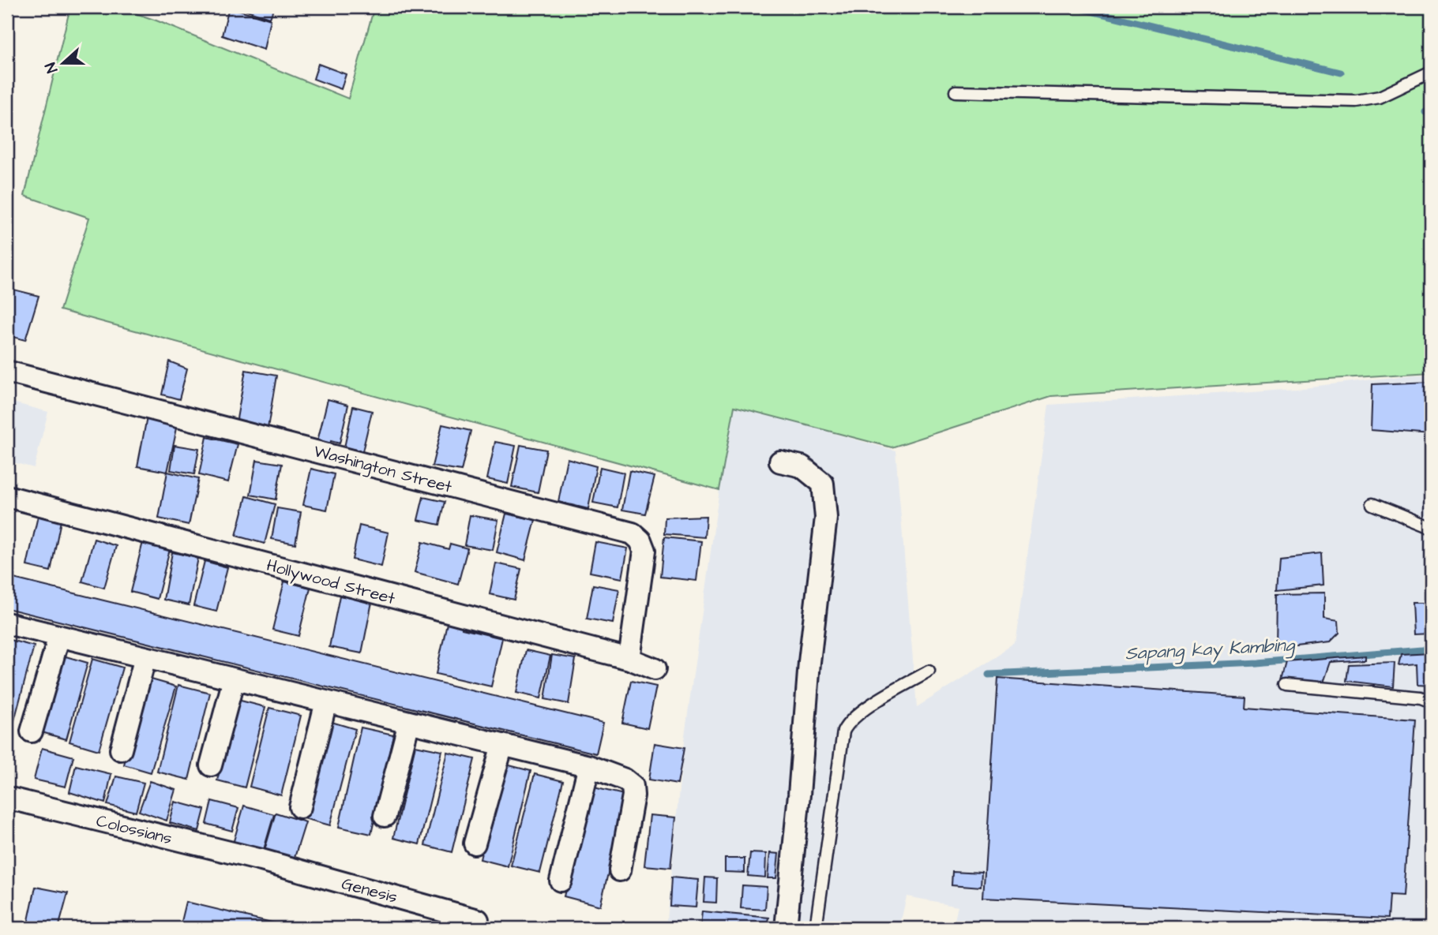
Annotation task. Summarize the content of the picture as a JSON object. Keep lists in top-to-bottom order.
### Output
{
  "streets": {
    "street": [
      "Washington Street",
      "Hollywood Street",
      "Colossians",
      "Genesis"
    ]
  },
  "crossings": [
    ["Washington Street", "Hollywood Street"],
    ["Colossians", "Genesis"]
  ],
  "water": ["Sapang kay Kambing"],
  "north": "left"
}
